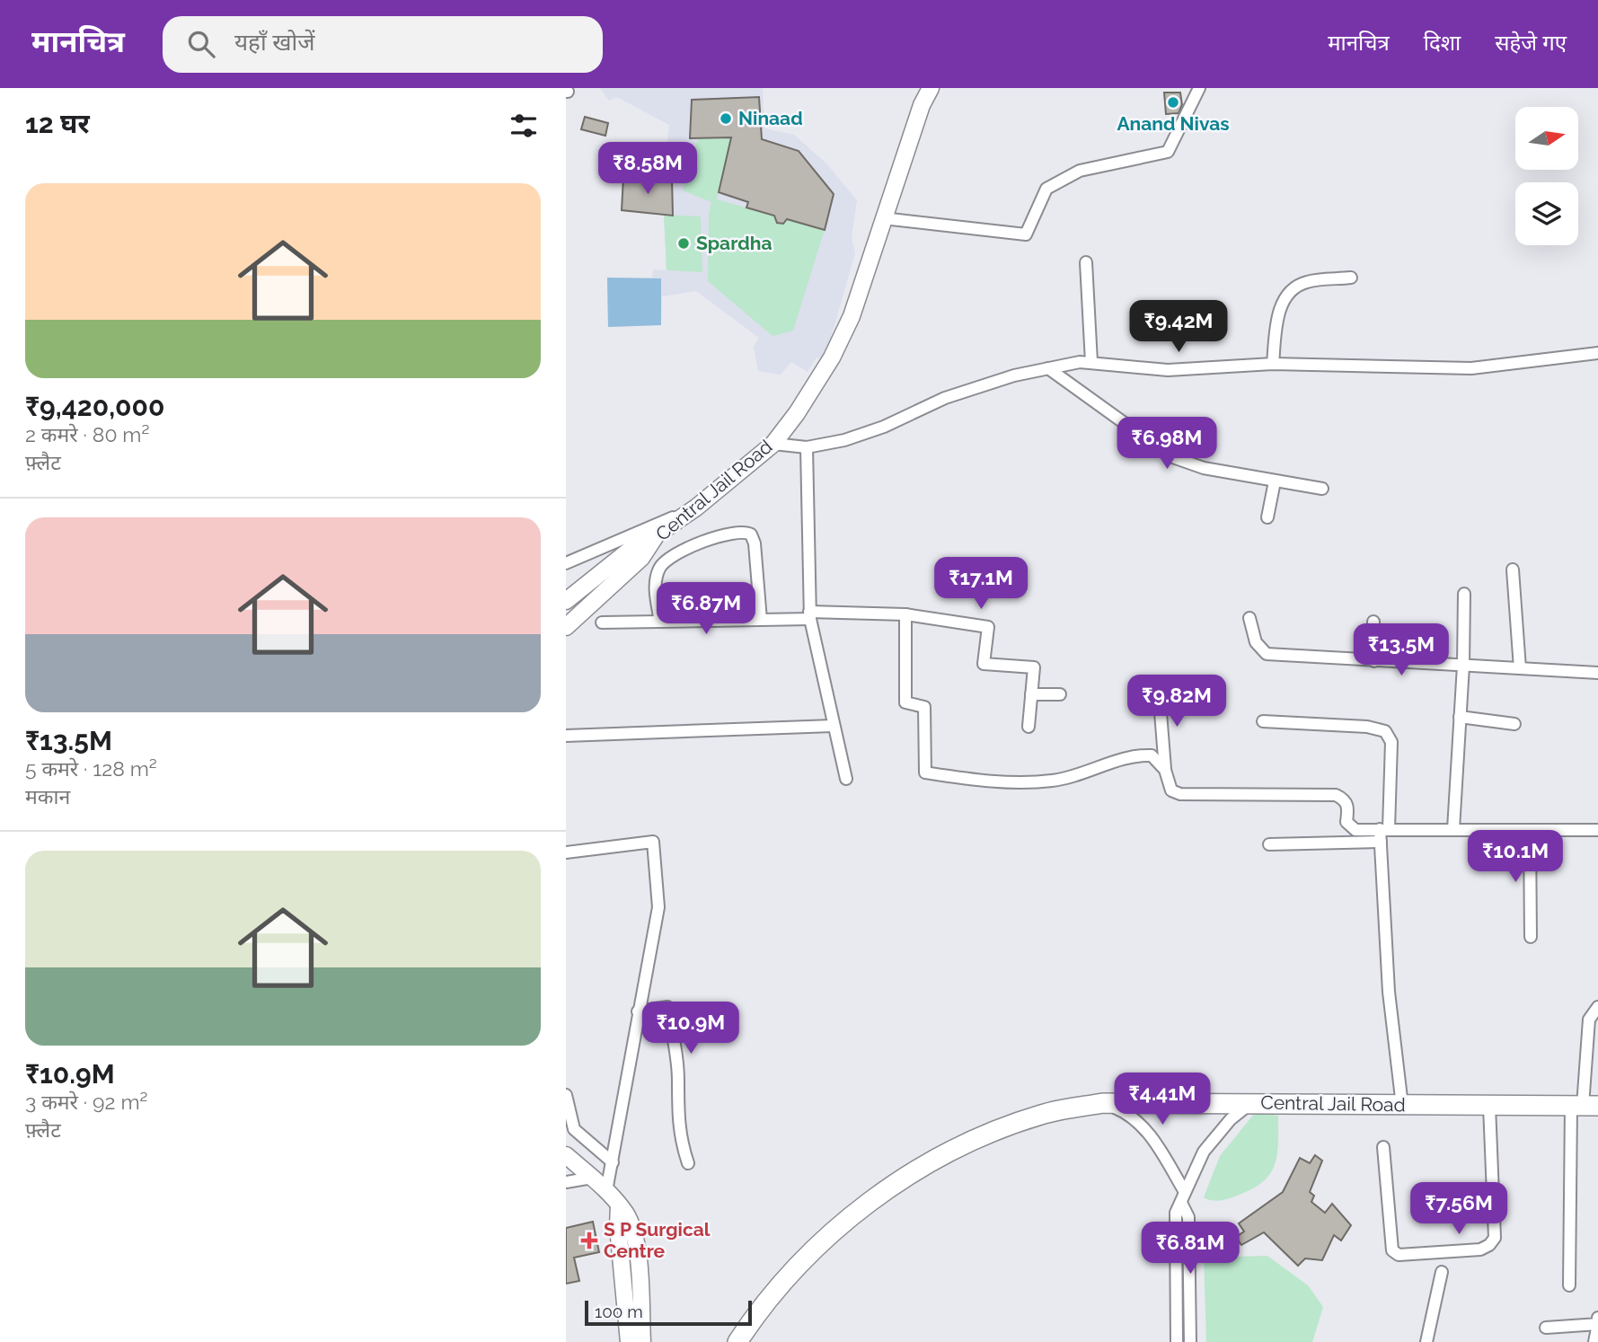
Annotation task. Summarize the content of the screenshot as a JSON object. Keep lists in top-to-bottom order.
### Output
{
  "streets": {
    "main road": ["Central Jail Road"]
  },
  "places": {
    "other": ["Anand Nivas", "Ninaad", "Spardha"],
    "health": ["S P Surgical Centre"]
  },
  "scale_bar": "100 m",
  "north": "right",
  "page": {
    "header": "मानचित्र",
    "search": "यहाँ खोजें",
    "nav": ["मानचित्र", "दिशा", "सहेजे गए"],
    "heading": "12 घर",
    "price": [
      "₹8.58M",
      "₹9.42M",
      "₹6.98M",
      "₹17.1M",
      "₹6.87M",
      "₹13.5M",
      "₹9.82M",
      "₹10.1M",
      "₹10.9M",
      "₹4.41M",
      "₹7.56M",
      "₹6.81M"
    ],
    "list": [
      {
        "name": "₹9,420,000",
        "note": "2 कमरे · 80 m² · फ़्लैट"
      },
      {
        "name": "₹13.5M",
        "note": "5 कमरे · 128 m² · मकान"
      },
      {
        "name": "₹10.9M",
        "note": "3 कमरे · 92 m² · फ़्लैट"
      }
    ],
    "scale": "100 m"
  }
}
